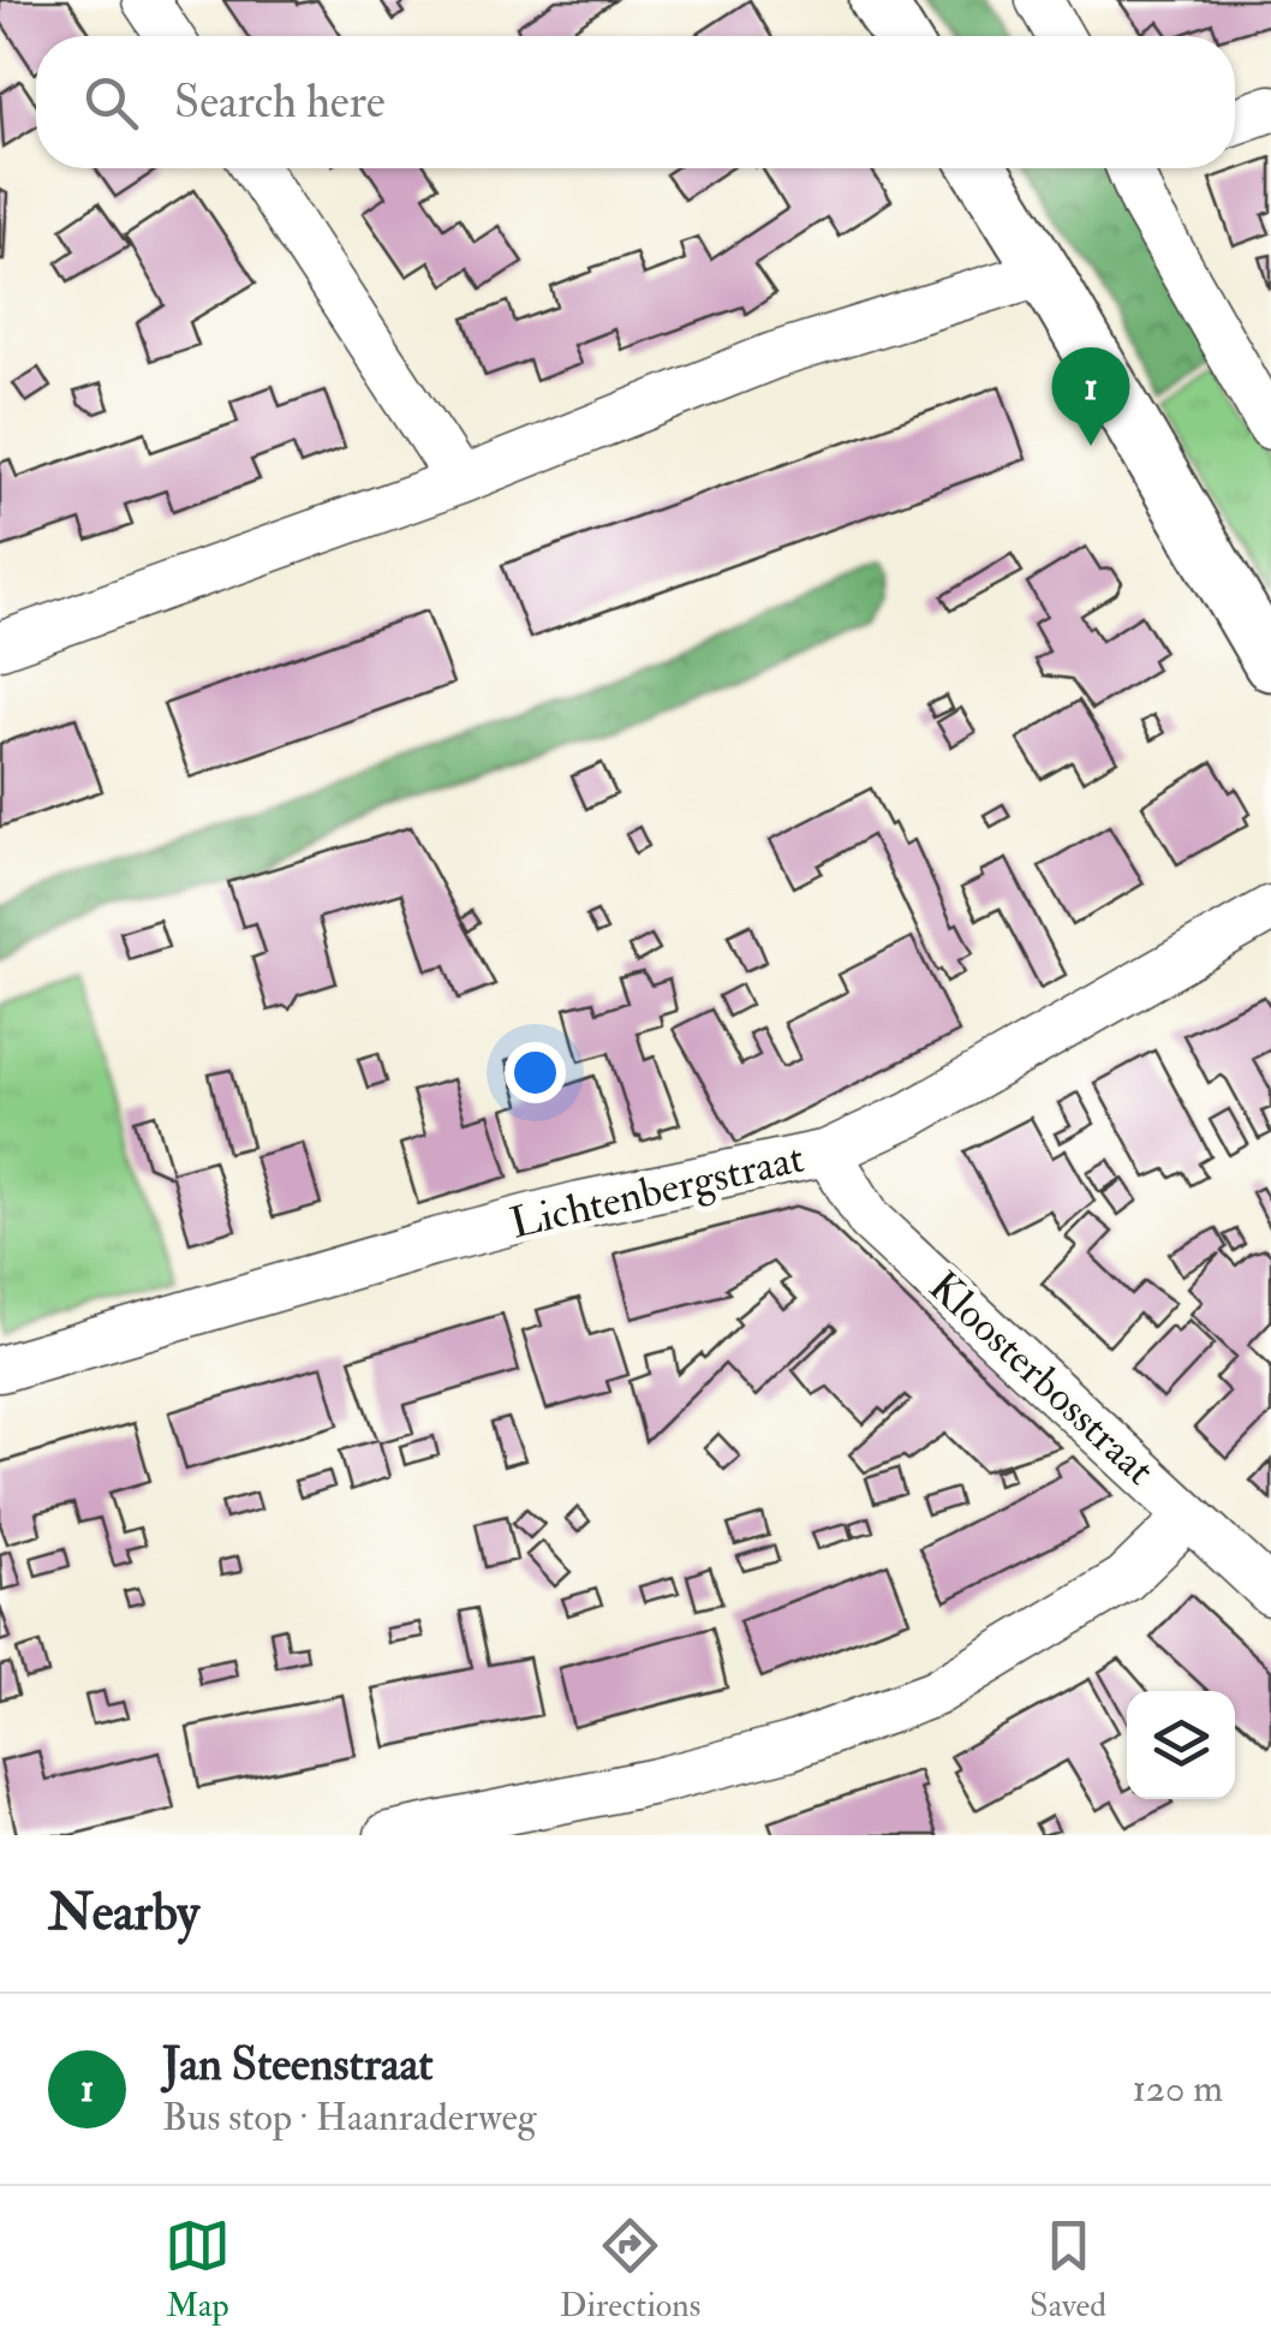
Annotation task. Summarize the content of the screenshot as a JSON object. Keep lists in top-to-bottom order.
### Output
{
  "streets": {
    "street": ["Lichtenbergstraat", "Kloosterbosstraat"]
  },
  "crossings": [
    ["Lichtenbergstraat", "Kloosterbosstraat"]
  ],
  "page": {
    "search": "Search here",
    "pins": "1",
    "heading": "Nearby",
    "list": [
      {
        "mark": "1",
        "name": "Jan Steenstraat",
        "note": "Bus stop · Haanraderweg",
        "value": "120 m"
      }
    ],
    "nav": ["Map", "Directions", "Saved"]
  }
}
